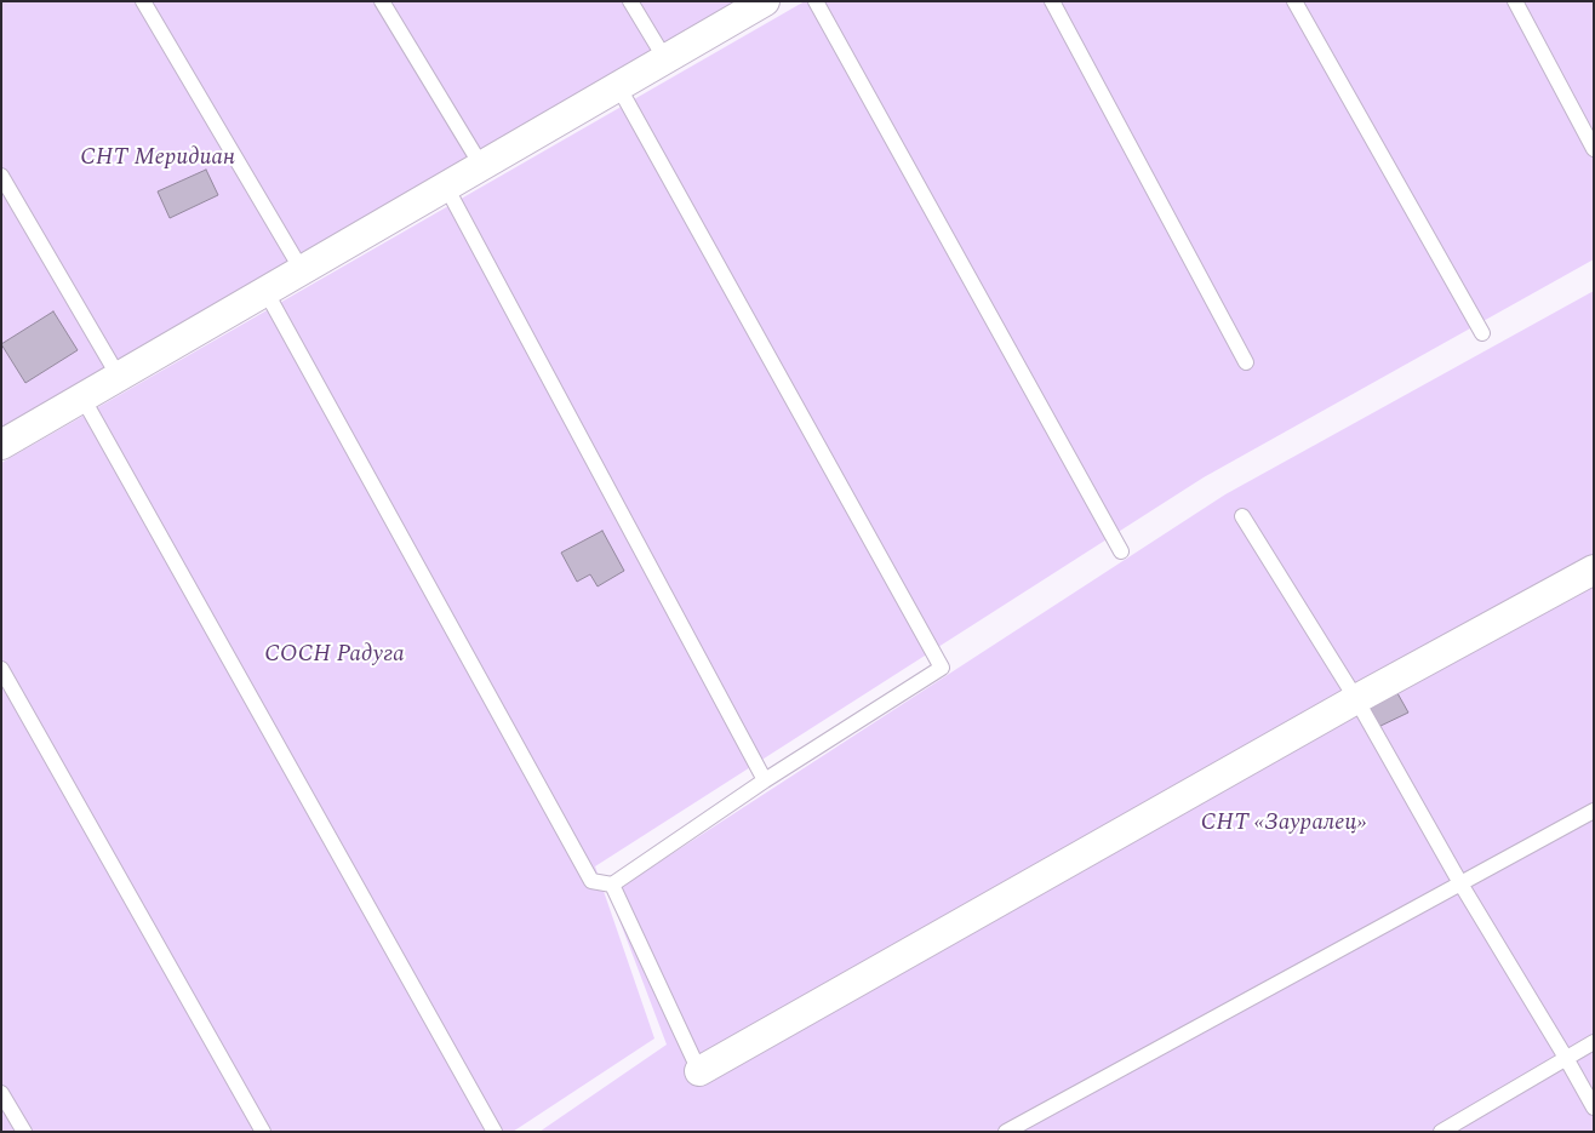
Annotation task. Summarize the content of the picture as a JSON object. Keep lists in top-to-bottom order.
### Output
{
  "parks": ["СНТ Меридиан", "СОСН Радуга", "СНТ «Зауралец»"]
}
